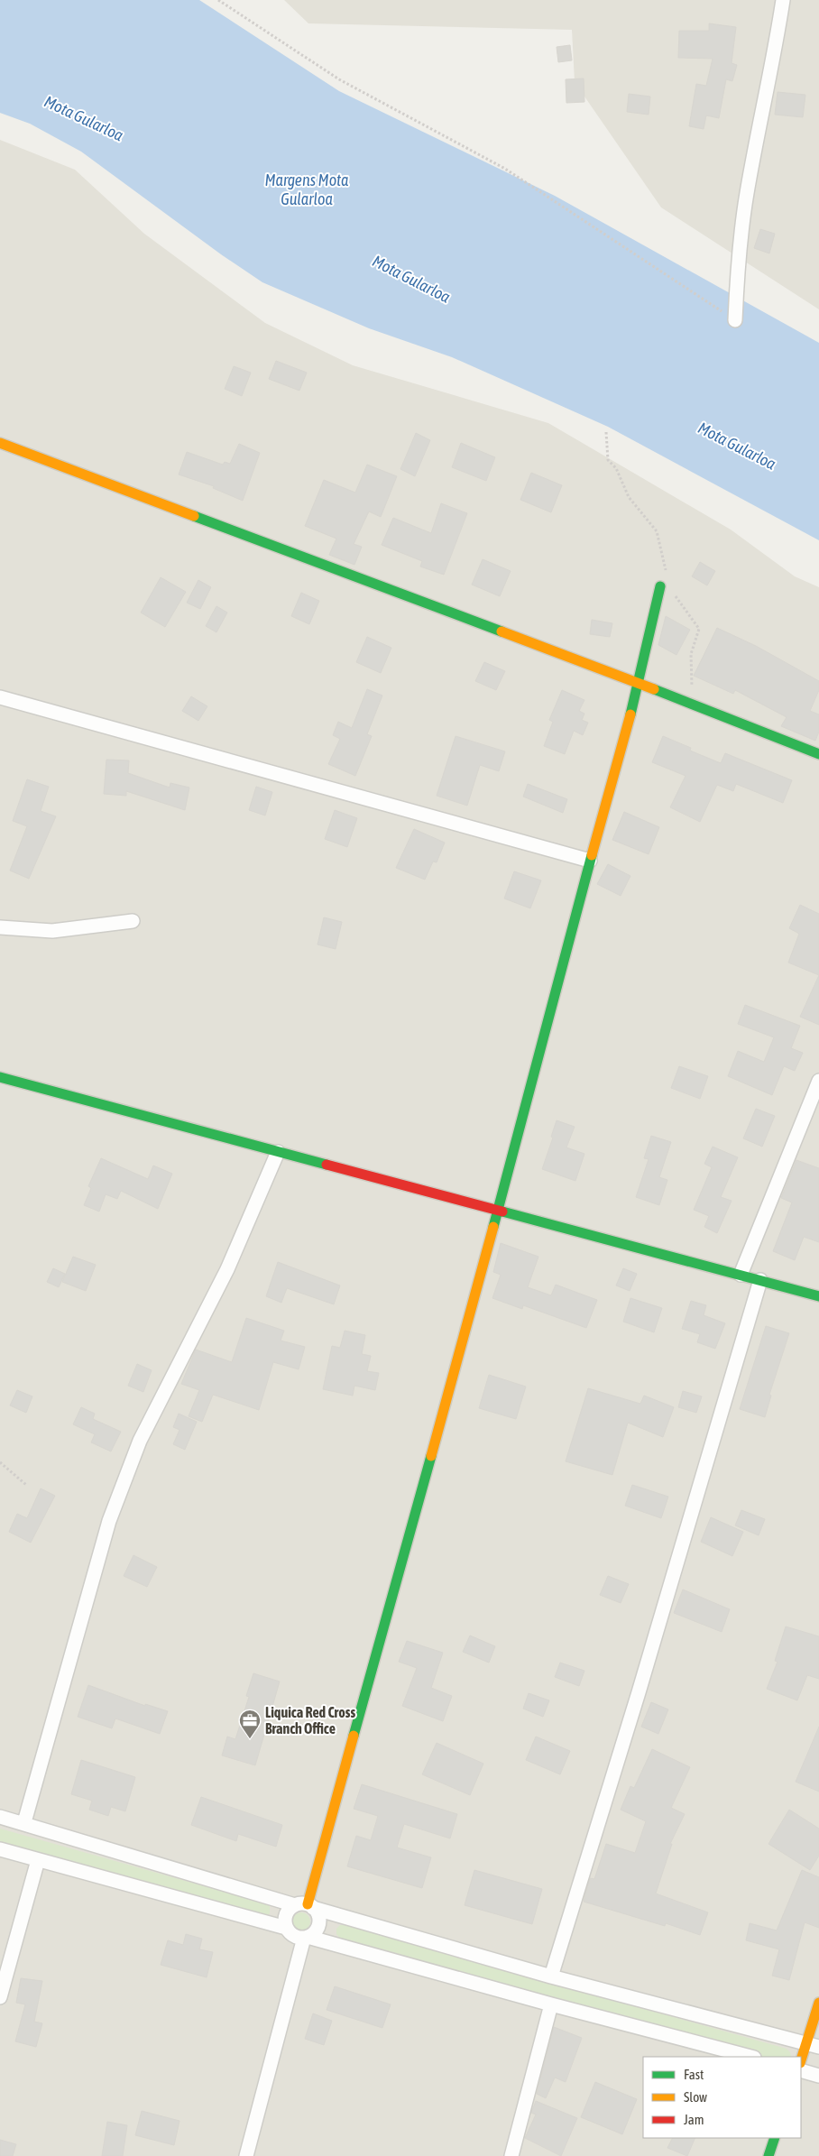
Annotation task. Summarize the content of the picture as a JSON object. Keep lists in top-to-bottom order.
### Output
{
  "water": ["Mota Gularloa", "Margens Mota Gularloa"],
  "places": {
    "office": ["Liquica Red Cross Branch Office"]
  },
  "legend": ["Fast", "Slow", "Jam"]
}
